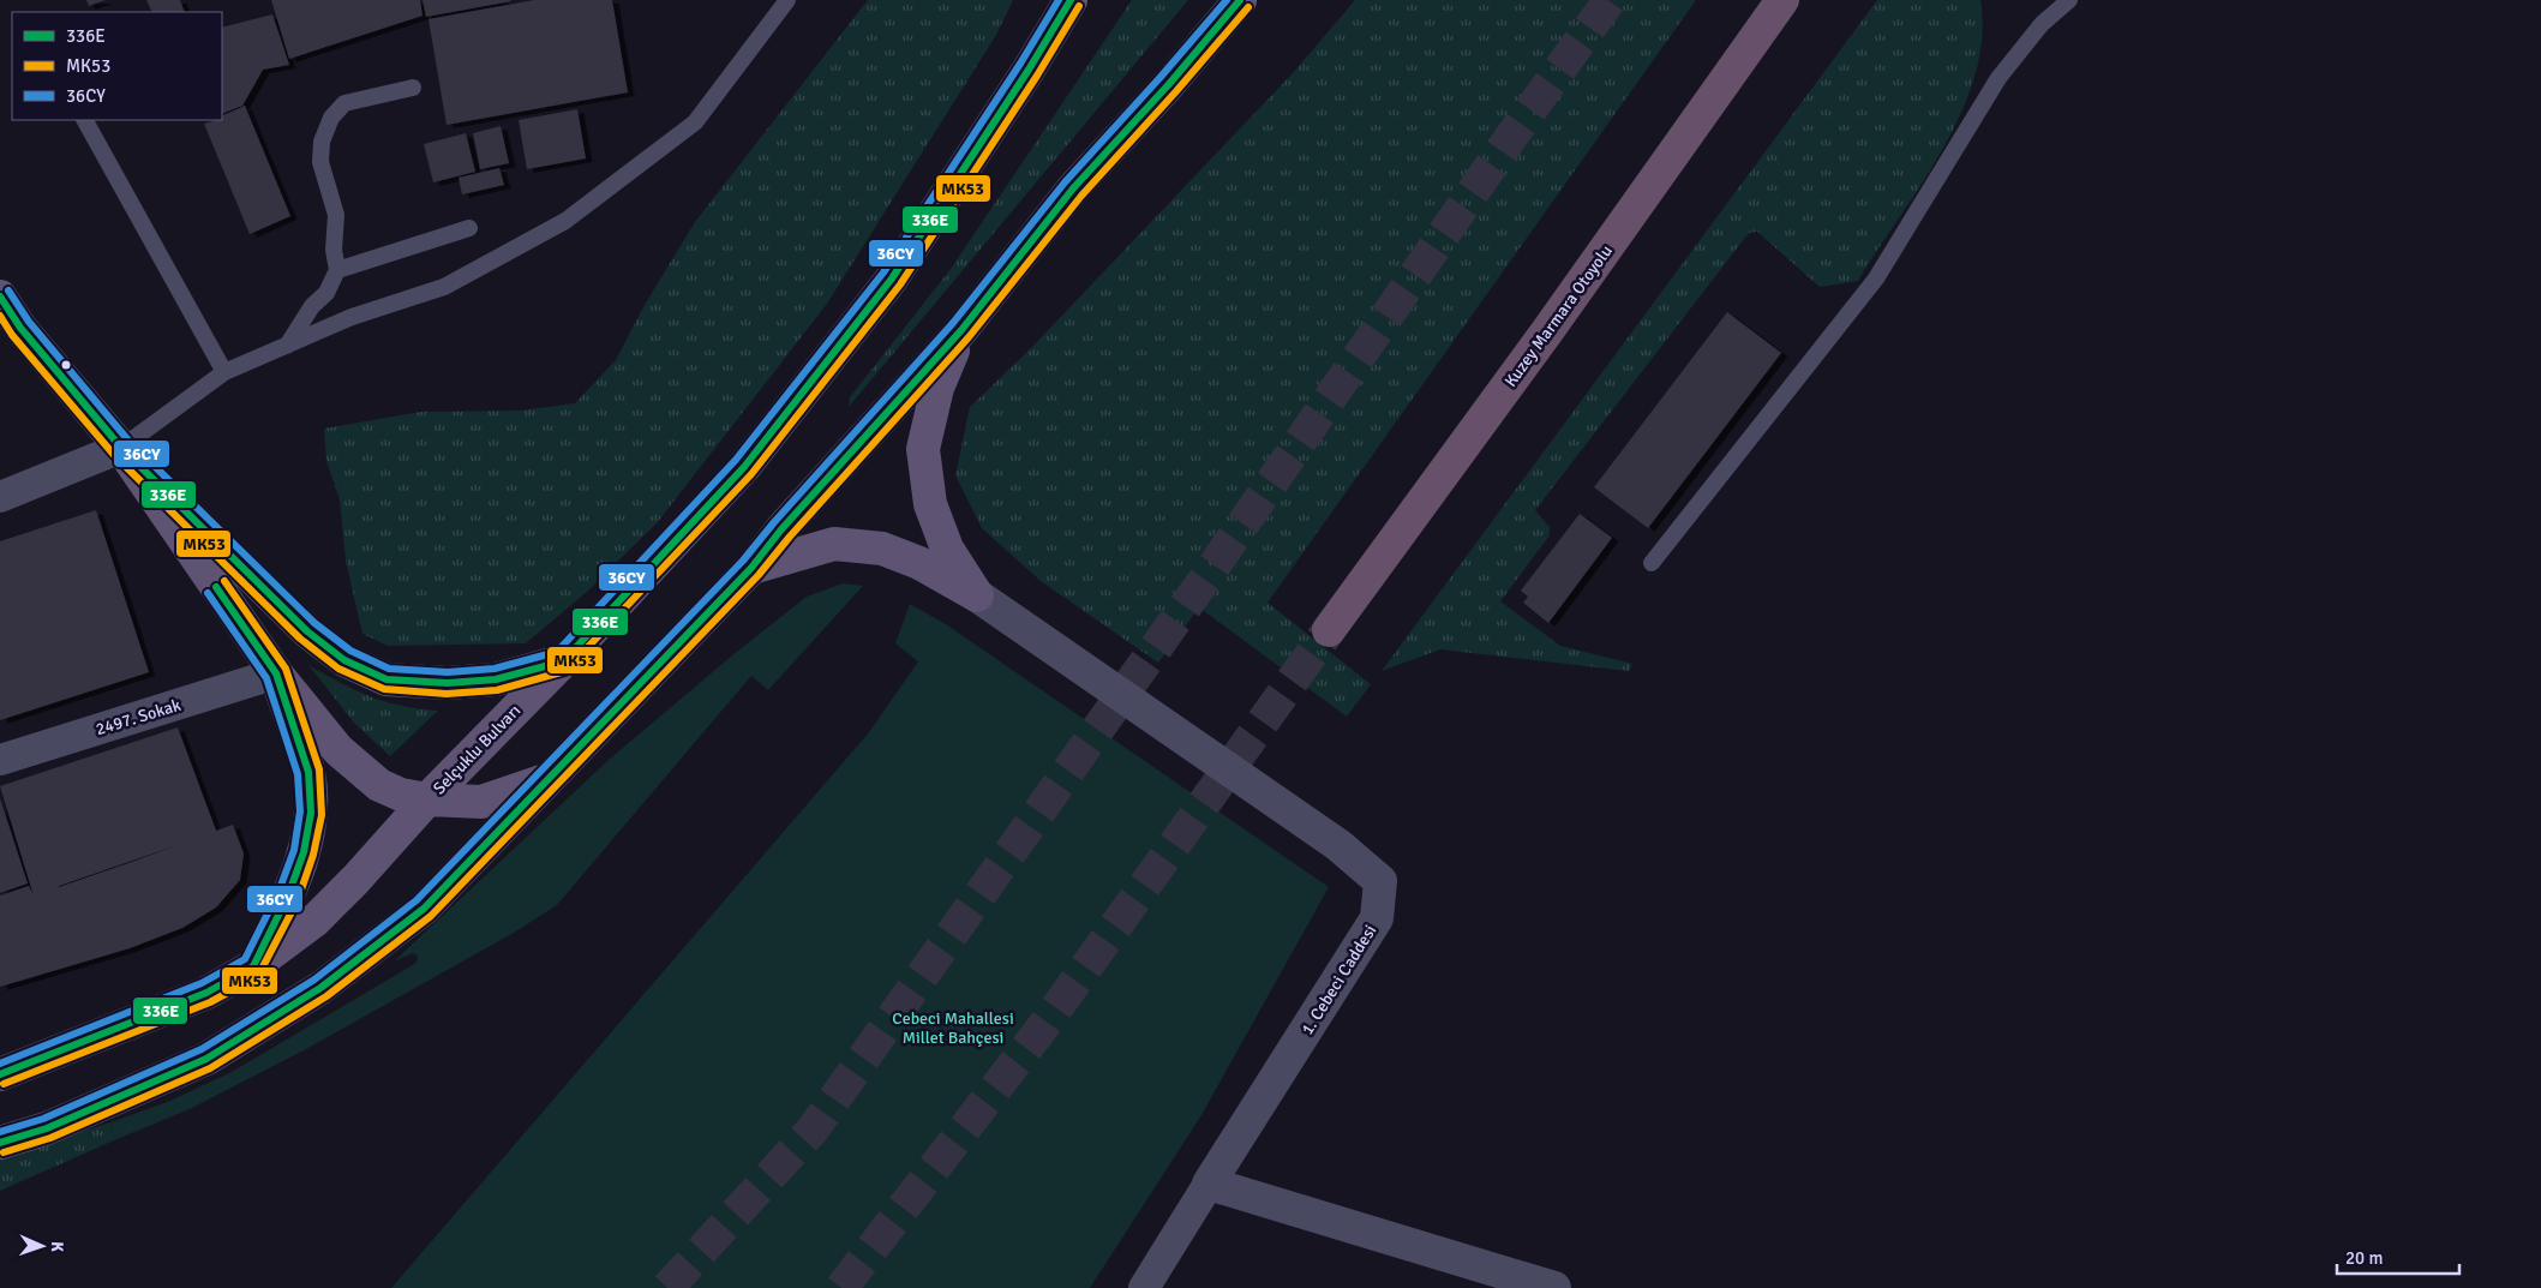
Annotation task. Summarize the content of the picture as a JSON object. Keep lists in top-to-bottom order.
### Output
{
  "streets": {
    "highway": ["Kuzey Marmara Otoyolu"],
    "main road": ["Selçuklu Bulvarı"],
    "street": ["2497. Sokak", "1. Cebeci Caddesi"]
  },
  "parks": ["Cebeci Mahallesi Millet Bahçesi"],
  "lines": ["transit line 336E", "transit line 36CY", "transit line MK53"],
  "legend": ["336E", "MK53", "36CY"],
  "scale_bar": "20 m",
  "north": "right"
}
